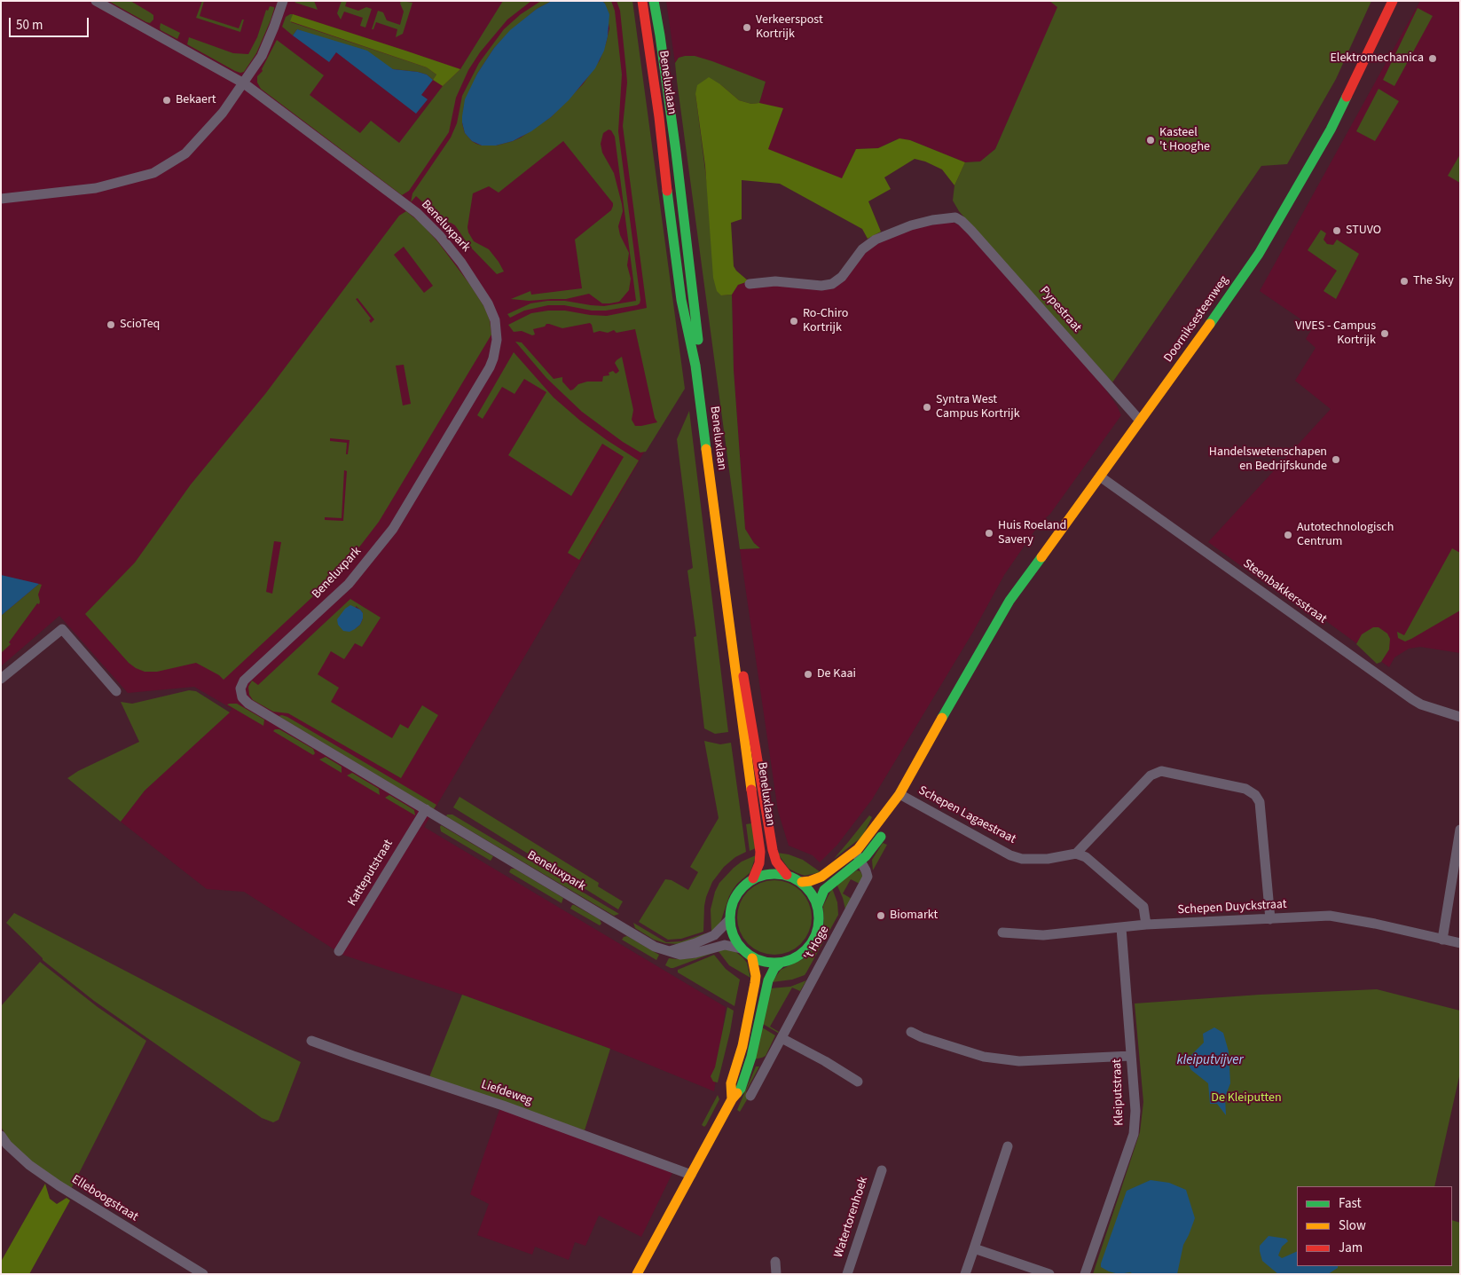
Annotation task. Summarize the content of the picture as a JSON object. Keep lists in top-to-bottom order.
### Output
{
  "streets": {
    "main road": ["Beneluxlaan", "Doorniksesteenweg", "'t Hoge"],
    "street": [
      "Beneluxpark",
      "Pypestraat",
      "Steenbakkersstraat",
      "Schepen Lagaestraat",
      "Katteputstraat",
      "Schepen Duyckstraat",
      "Kleiputstraat",
      "Liefdeweg",
      "Elleboogstraat",
      "Watertorenhoek"
    ]
  },
  "crossings": [
    ["Beneluxlaan", "Beneluxpark"],
    ["Beneluxlaan", "'t Hoge"],
    ["Beneluxpark", "Katteputstraat"],
    ["Beneluxpark", "'t Hoge"],
    ["Pypestraat", "Doorniksesteenweg"],
    ["Doorniksesteenweg", "Steenbakkersstraat"],
    ["Doorniksesteenweg", "'t Hoge"],
    ["Schepen Lagaestraat", "'t Hoge"],
    ["Schepen Duyckstraat", "Kleiputstraat"]
  ],
  "water": ["kleiputvijver"],
  "parks": ["De Kleiputten"],
  "places": [
    "Verkeerspost Kortrijk",
    "Elektromechanica",
    "Bekaert",
    "Kasteel 't Hooghe",
    "STUVO",
    "The Sky",
    "Ro-Chiro Kortrijk",
    "ScioTeq",
    "VIVES - Campus Kortrijk",
    "Syntra West Campus Kortrijk",
    "Handelswetenschapen en Bedrijfskunde",
    "Huis Roeland Savery",
    "Autotechnologisch Centrum",
    "De Kaai",
    "Biomarkt"
  ],
  "legend": ["Fast", "Slow", "Jam"],
  "scale_bar": "50 m"
}
